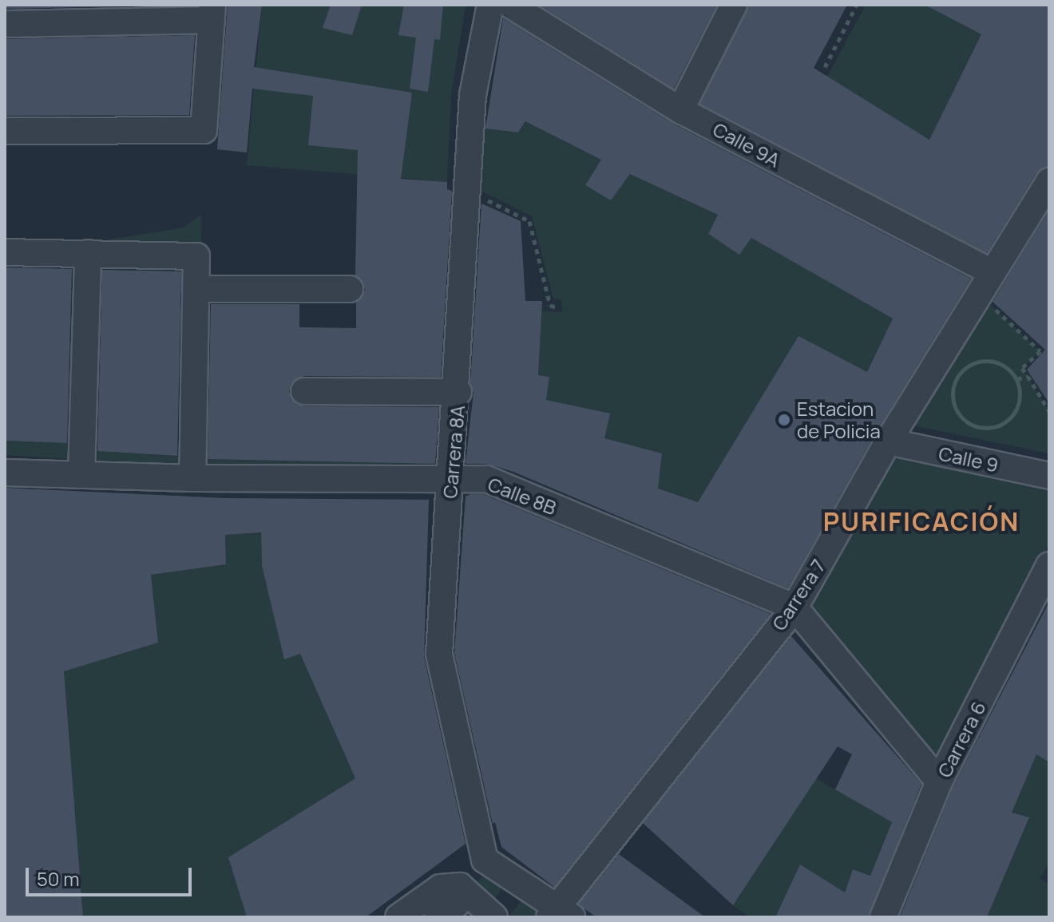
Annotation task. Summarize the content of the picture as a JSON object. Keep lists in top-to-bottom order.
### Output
{
  "streets": {
    "street": [
      "Calle 9A",
      "Carrera 8A",
      "Calle 9",
      "Calle 8B",
      "Carrera 7",
      "Carrera 6"
    ]
  },
  "crossings": [
    ["Calle 9A", "Carrera 7"],
    ["Carrera 8A", "Calle 8B"],
    ["Calle 9", "Carrera 7"],
    ["Calle 8B", "Carrera 7"],
    ["Calle 8B", "Carrera 6"]
  ],
  "districts": ["PURIFICACIÓN"],
  "places": ["Estacion de Policia"],
  "scale_bar": "50 m"
}
